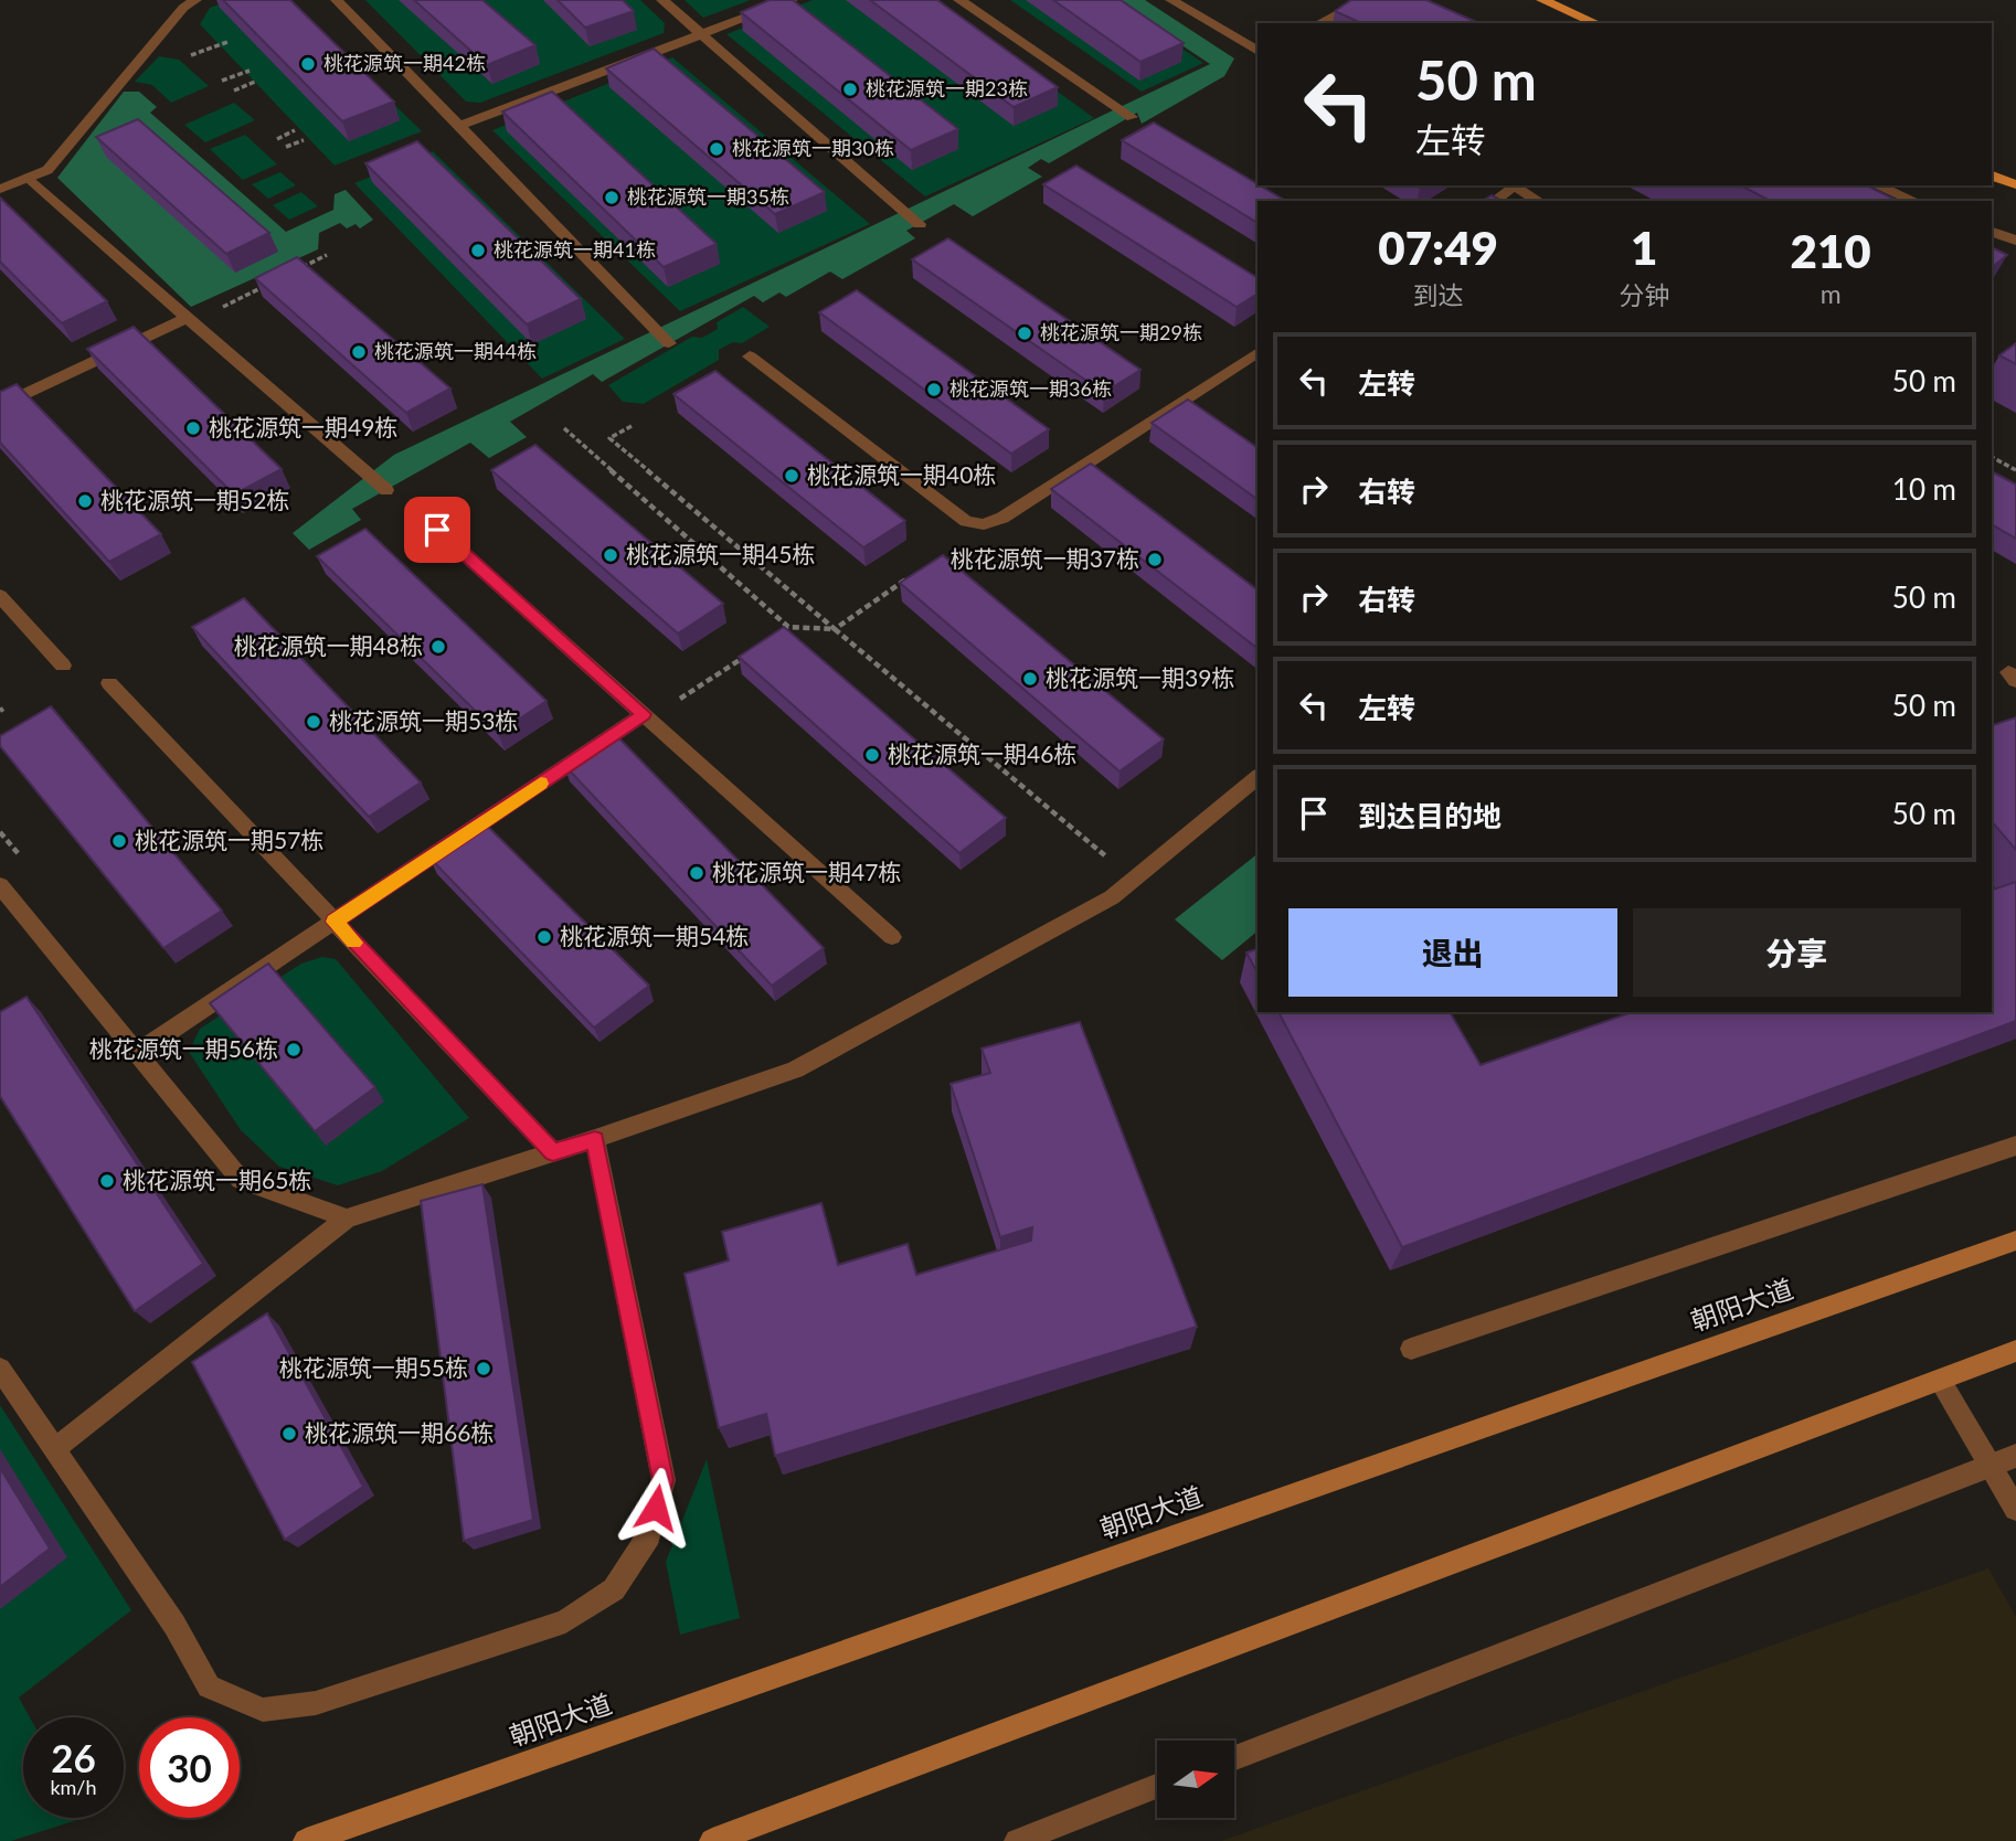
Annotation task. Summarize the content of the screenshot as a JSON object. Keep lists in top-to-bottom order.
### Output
{
  "streets": {
    "main road": ["朝阳大道"]
  },
  "places": [
    "桃花源筑一期42栋",
    "桃花源筑一期23栋",
    "桃花源筑一期30栋",
    "桃花源筑一期35栋",
    "桃花源筑一期41栋",
    "桃花源筑一期29栋",
    "桃花源筑一期44栋",
    "桃花源筑一期36栋",
    "桃花源筑一期49栋",
    "桃花源筑一期40栋",
    "桃花源筑一期52栋",
    "桃花源筑一期45栋",
    "桃花源筑一期37栋",
    "桃花源筑一期48栋",
    "桃花源筑一期39栋",
    "桃花源筑一期53栋",
    "桃花源筑一期46栋",
    "桃花源筑一期57栋",
    "桃花源筑一期47栋",
    "桃花源筑一期54栋",
    "桃花源筑一期56栋",
    "桃花源筑一期65栋",
    "桃花源筑一期55栋",
    "桃花源筑一期66栋"
  ],
  "north": "right",
  "page": {
    "turn": ["50 m", "左转"],
    "eta": [
      "07:49",
      "到达",
      "1",
      "分钟",
      "210",
      "m"
    ],
    "list": [
      {
        "name": "左转",
        "value": "50 m"
      },
      {
        "name": "右转",
        "value": "10 m"
      },
      {
        "name": "右转",
        "value": "50 m"
      },
      {
        "name": "左转",
        "value": "50 m"
      },
      {
        "name": "到达目的地",
        "value": "50 m"
      }
    ],
    "buttons": ["退出", "分享"],
    "speed": "26 km/h",
    "limit": "30"
  }
}
